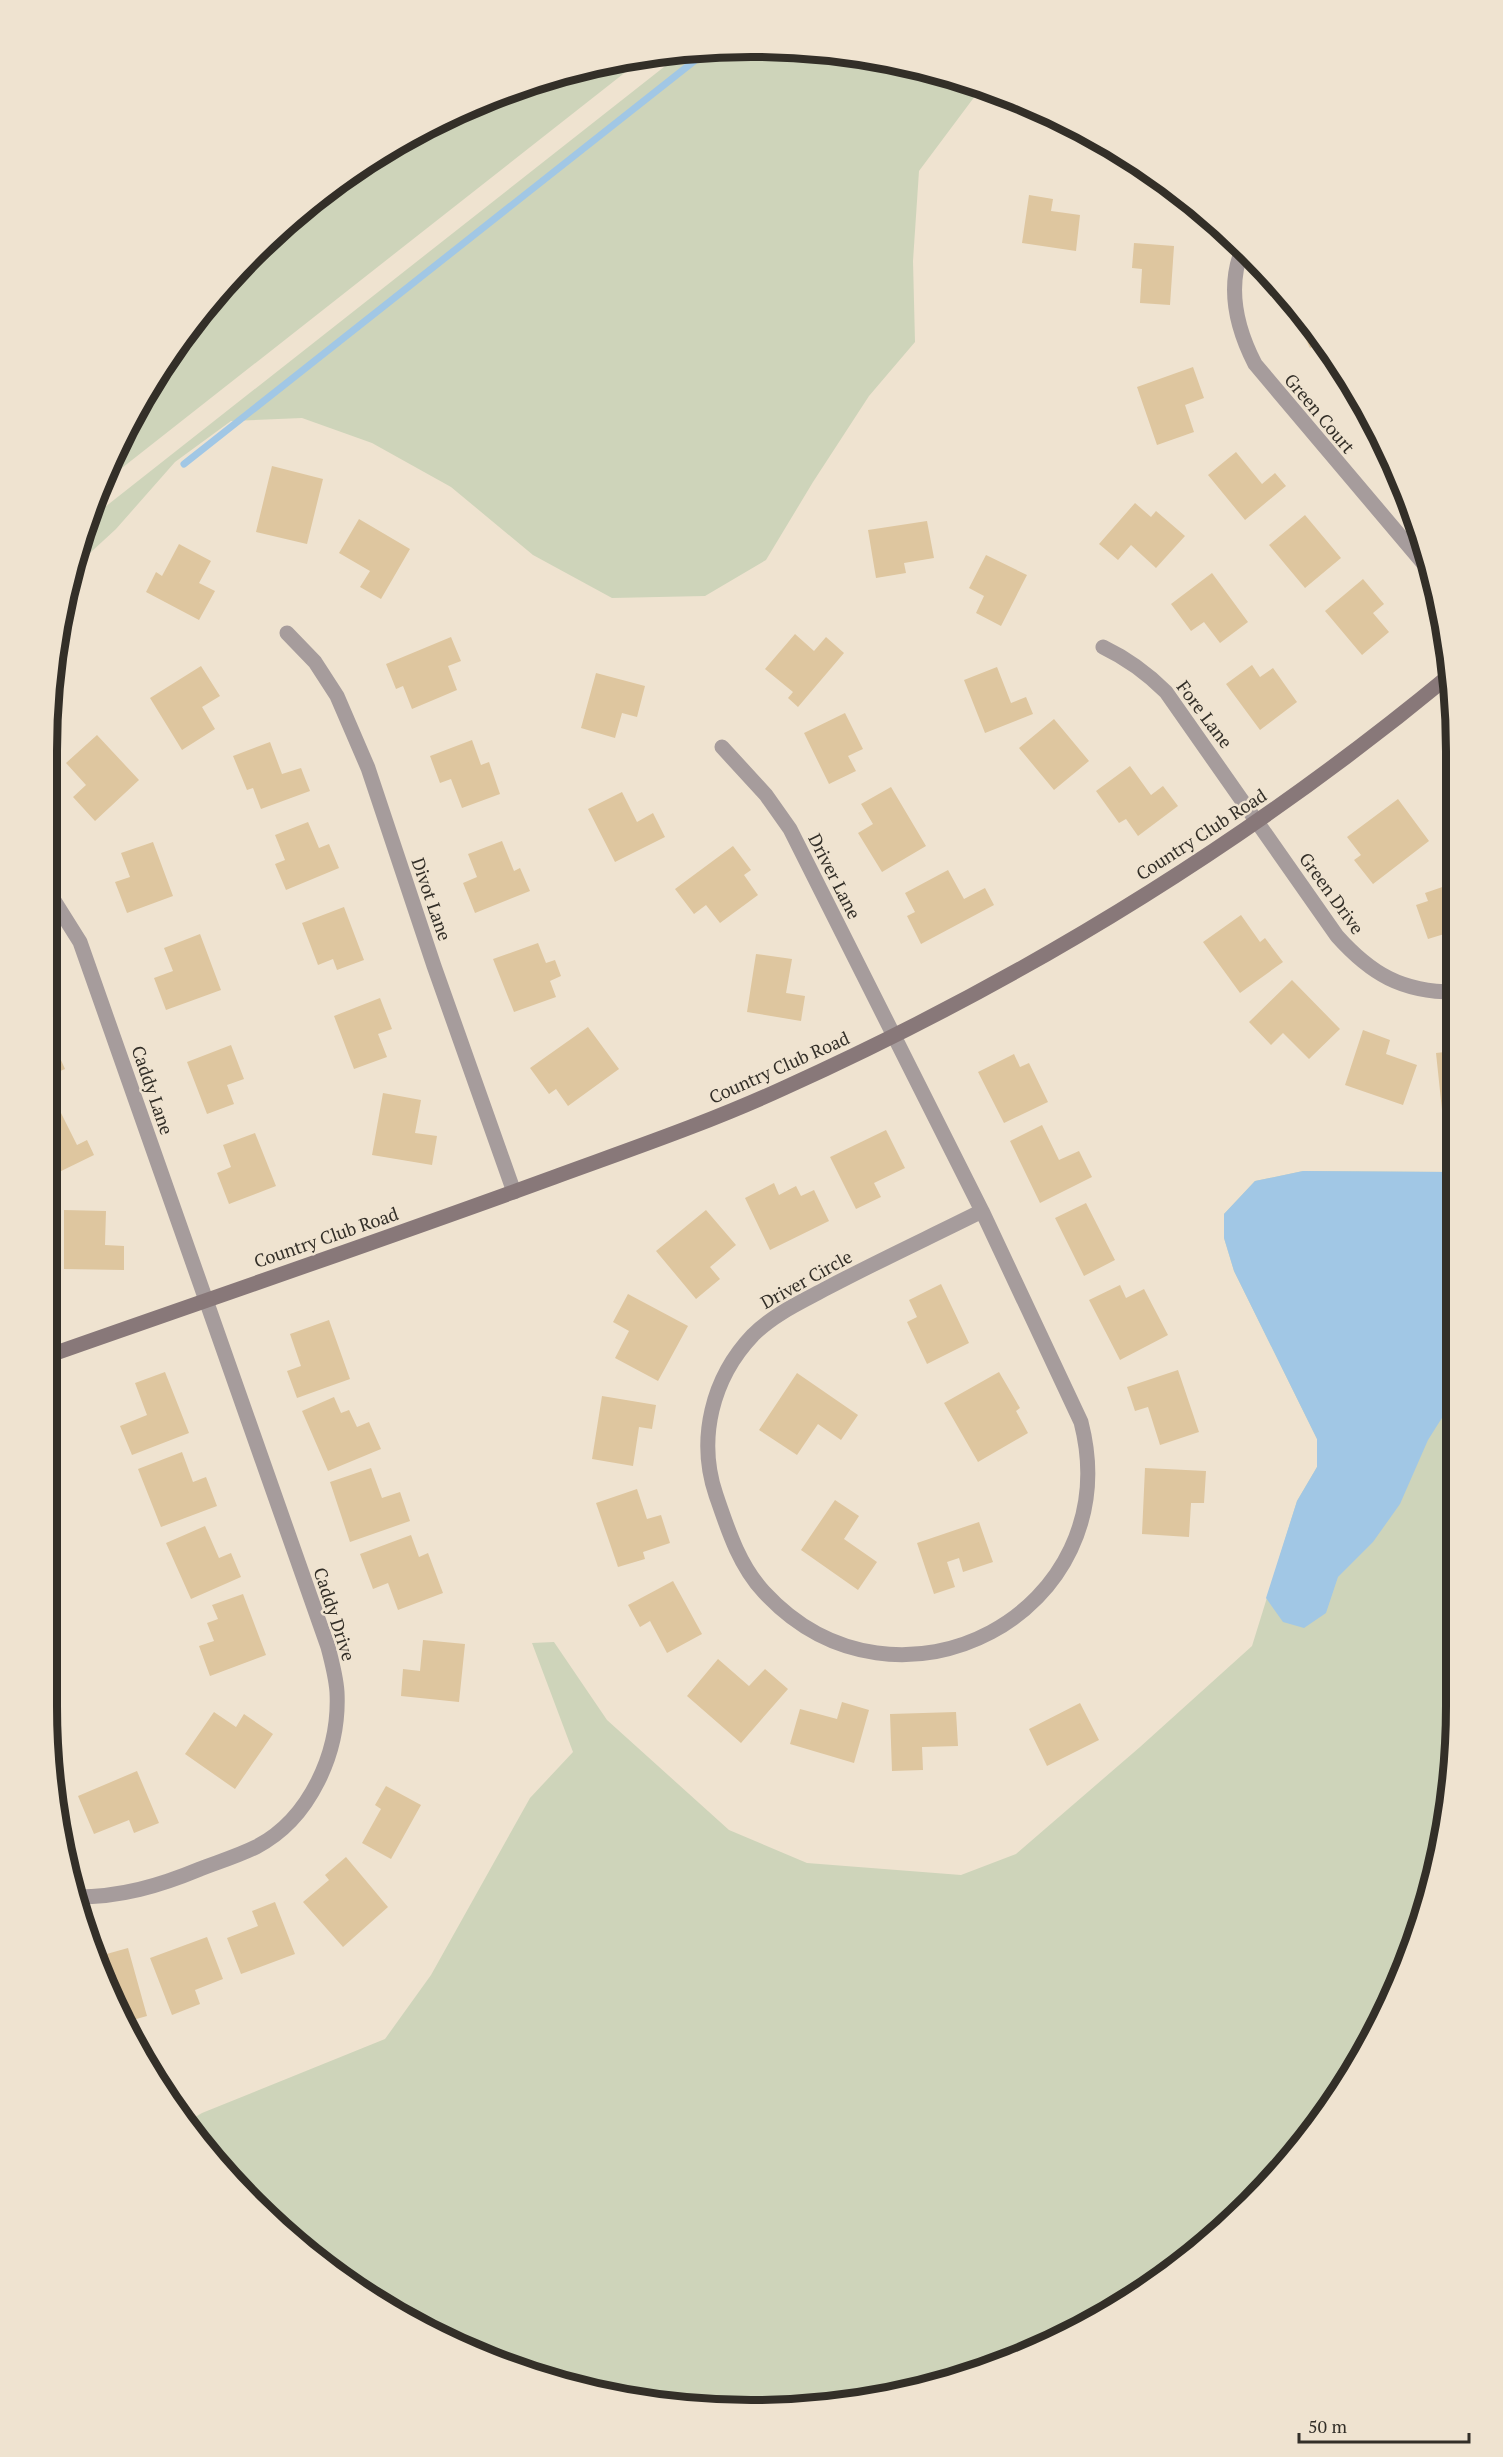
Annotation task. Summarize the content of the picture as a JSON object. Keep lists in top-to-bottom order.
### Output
{
  "streets": {
    "street": [
      "Green Court",
      "Fore Lane",
      "Country Club Road",
      "Driver Lane",
      "Green Drive",
      "Divot Lane",
      "Caddy Lane",
      "Driver Circle",
      "Caddy Drive"
    ]
  },
  "crossings": [
    ["Fore Lane", "Country Club Road"],
    ["Fore Lane", "Green Drive"],
    ["Country Club Road", "Driver Lane"],
    ["Country Club Road", "Green Drive"],
    ["Country Club Road", "Divot Lane"],
    ["Country Club Road", "Caddy Lane"],
    ["Country Club Road", "Driver Circle"],
    ["Country Club Road", "Caddy Drive"],
    ["Driver Lane", "Driver Circle"],
    ["Caddy Lane", "Caddy Drive"]
  ],
  "scale_bar": "50 m"
}
